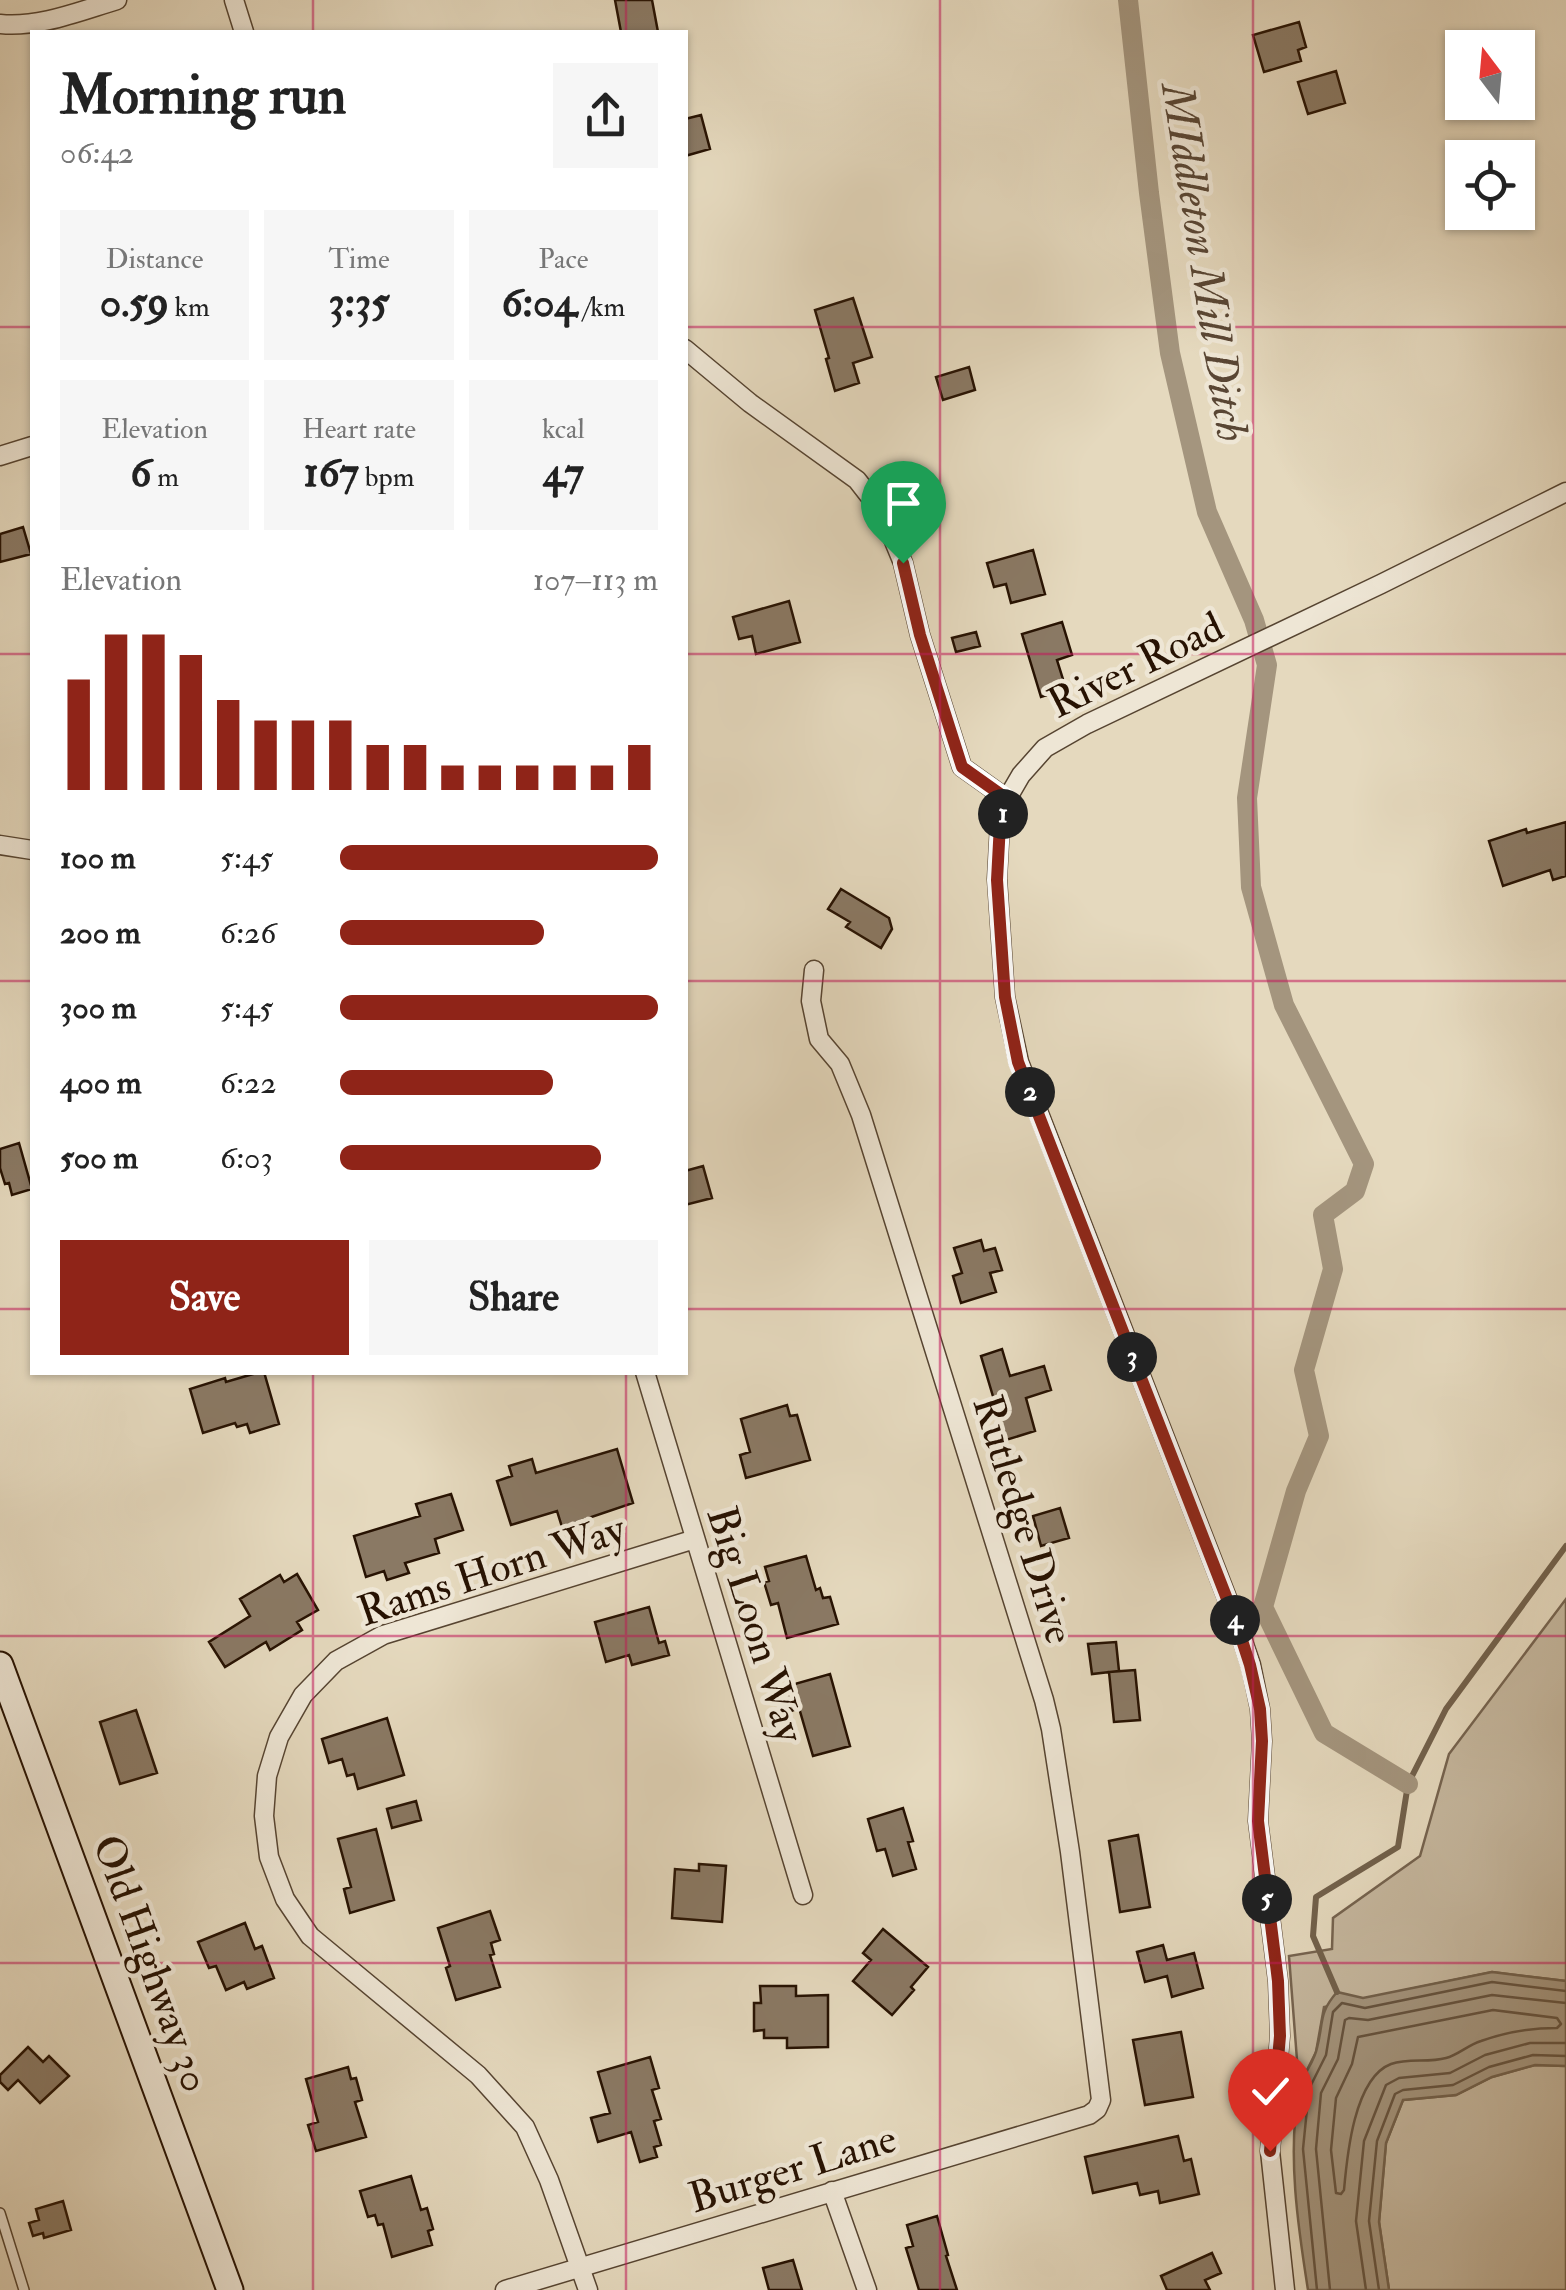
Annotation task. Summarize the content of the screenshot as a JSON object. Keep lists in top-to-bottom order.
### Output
{
  "streets": {
    "street": [
      "River Road",
      "Rutledge Drive",
      "Rams Horn Way",
      "Big Loon Way",
      "Old Highway 30",
      "Burger Lane"
    ]
  },
  "crossings": [
    ["Rutledge Drive", "Burger Lane"],
    ["Rams Horn Way", "Big Loon Way"],
    ["Rams Horn Way", "Burger Lane"]
  ],
  "water": ["MIddleton Mill Ditch"],
  "north": "top",
  "page": {
    "heading": ["Morning run", "06:42"],
    "stats": [
      ["Distance", "0.59 km"],
      ["Time", "3:35"],
      ["Pace", "6:04 /km"],
      ["Elevation", "6 m"],
      ["Heart rate", "167 bpm"],
      ["kcal", "47"]
    ],
    "chart": ["Elevation", "107–113 m"],
    "pins": [
      "1",
      "2",
      "3",
      "4",
      "5"
    ],
    "list": [
      {
        "name": "100 m",
        "note": "5:45"
      },
      {
        "name": "200 m",
        "note": "6:26"
      },
      {
        "name": "300 m",
        "note": "5:45"
      },
      {
        "name": "400 m",
        "note": "6:22"
      },
      {
        "name": "500 m",
        "note": "6:03"
      }
    ],
    "buttons": ["Save", "Share"]
  }
}
